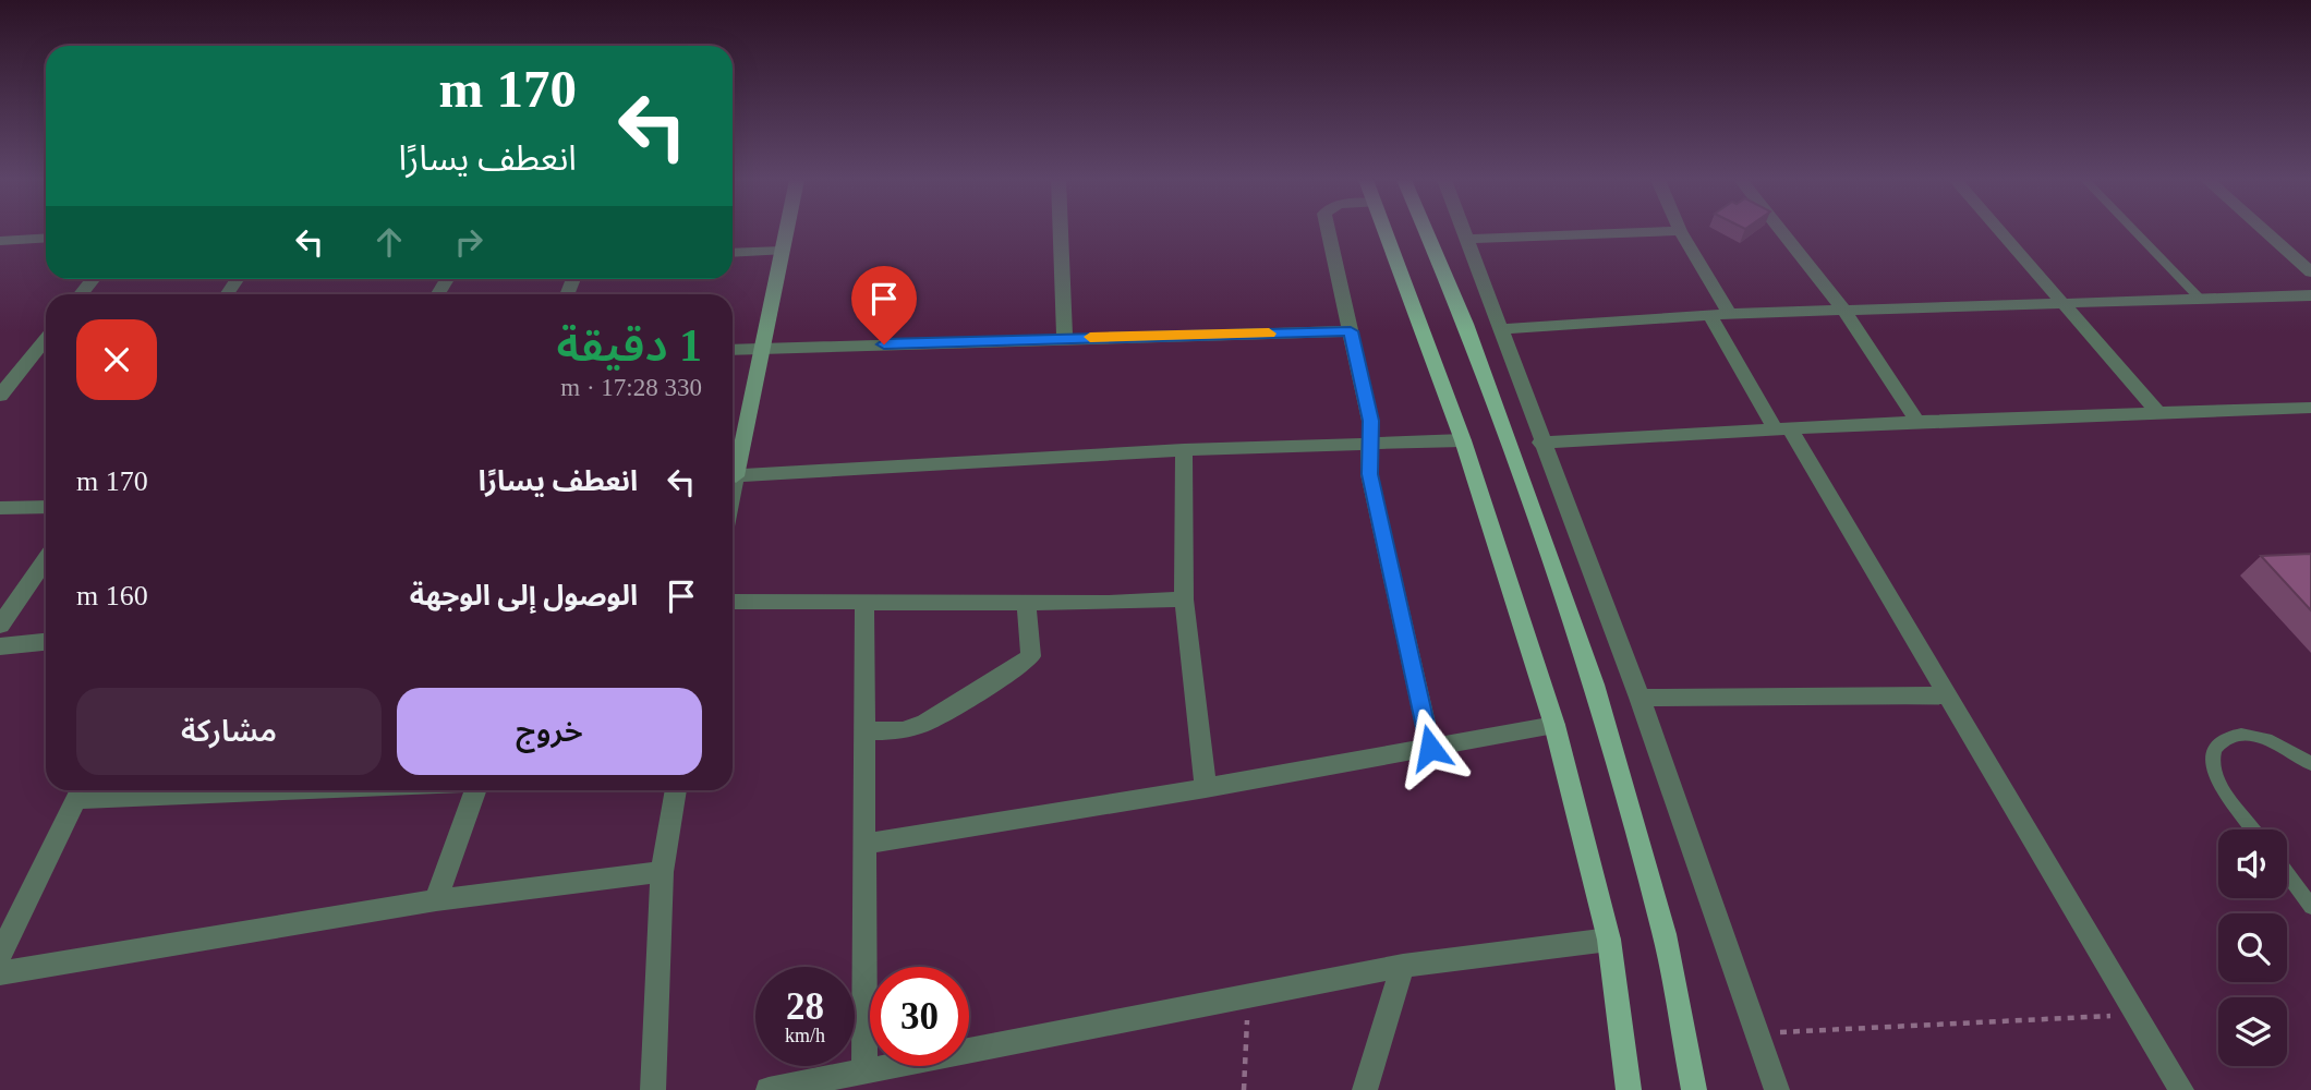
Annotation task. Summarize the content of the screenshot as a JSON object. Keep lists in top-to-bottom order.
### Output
{
  "page": {
    "turn": ["170 m", "انعطف يسارًا"],
    "heading": ["1 دقيقة", "330 m · 17:28"],
    "list": [
      {
        "name": "انعطف يسارًا",
        "value": "170 m"
      },
      {
        "name": "الوصول إلى الوجهة",
        "value": "160 m"
      }
    ],
    "buttons": ["خروج", "مشاركة"],
    "speed": "28 km/h",
    "limit": "30"
  }
}
